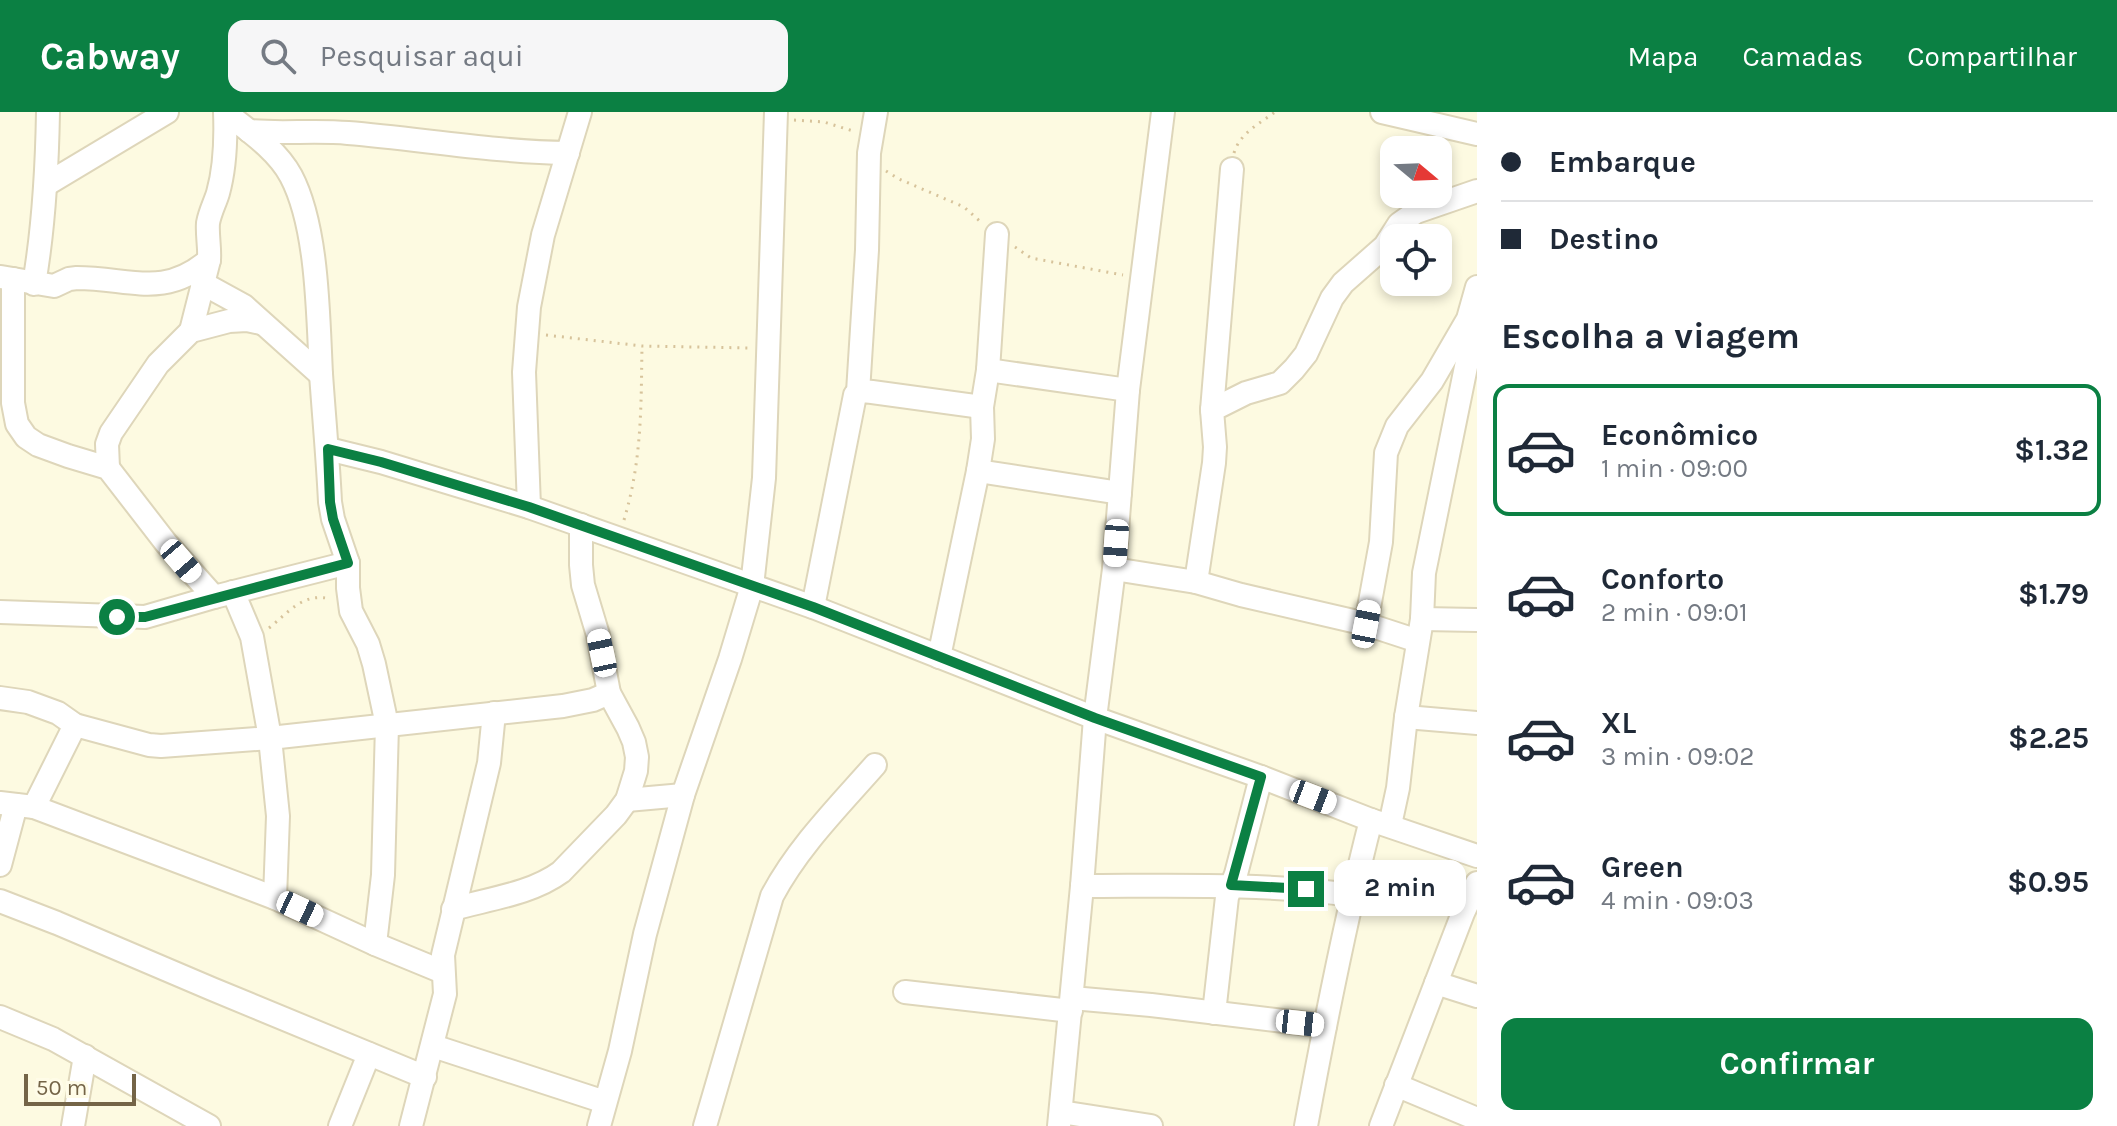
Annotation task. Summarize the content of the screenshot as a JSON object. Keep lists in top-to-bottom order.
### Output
{
  "scale_bar": "50 m",
  "north": "right",
  "page": {
    "header": "Cabway",
    "search": "Pesquisar aqui",
    "nav": ["Mapa", "Camadas", "Compartilhar"],
    "banner": ["Embarque", "Destino"],
    "heading": "Escolha a viagem",
    "list": [
      {
        "name": "Econômico",
        "note": "1 min · 09:00",
        "value": "$1.32"
      },
      {
        "name": "Conforto",
        "note": "2 min · 09:01",
        "value": "$1.79"
      },
      {
        "name": "XL",
        "note": "3 min · 09:02",
        "value": "$2.25"
      },
      {
        "name": "Green",
        "note": "4 min · 09:03",
        "value": "$0.95"
      }
    ],
    "bubble": "2 min",
    "buttons": "Confirmar",
    "scale": "50 m"
  }
}
